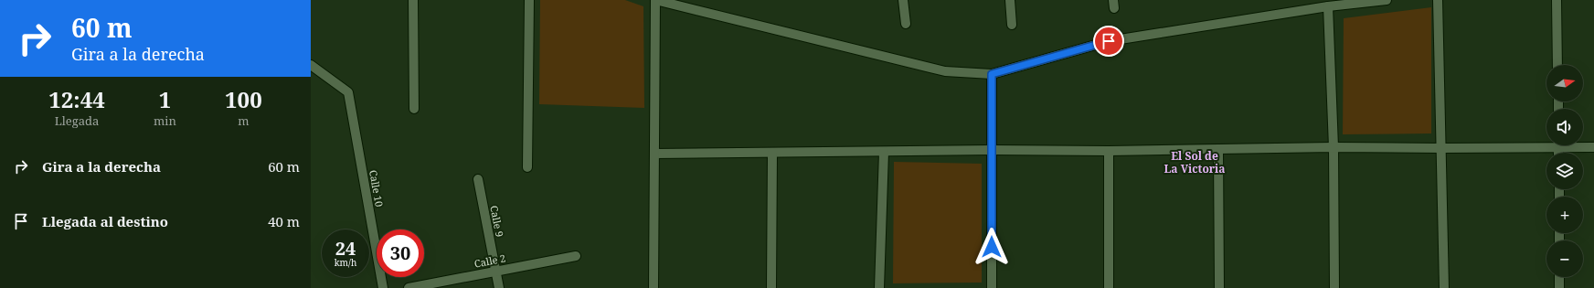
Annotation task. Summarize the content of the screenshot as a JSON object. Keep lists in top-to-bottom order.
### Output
{
  "streets": {
    "street": ["Calle 10", "Calle 9", "Calle 2"]
  },
  "crossings": [
    ["Calle 9", "Calle 2"]
  ],
  "districts": ["El Sol de La Victoria"],
  "north": "right",
  "page": {
    "turn": ["60 m", "Gira a la derecha"],
    "map_buttons": ["+", "−"],
    "eta": [
      "12:44",
      "Llegada",
      "1",
      "min",
      "100",
      "m"
    ],
    "list": [
      {
        "name": "Gira a la derecha",
        "value": "60 m"
      },
      {
        "name": "Llegada al destino",
        "value": "40 m"
      }
    ],
    "speed": "24 km/h",
    "limit": "30"
  }
}
